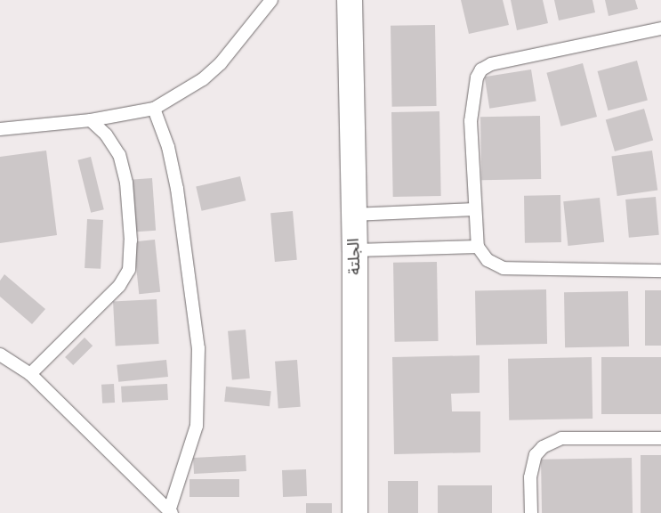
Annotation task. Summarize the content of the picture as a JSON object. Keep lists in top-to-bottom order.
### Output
{
  "streets": {
    "street": ["الجلتة"]
  }
}
